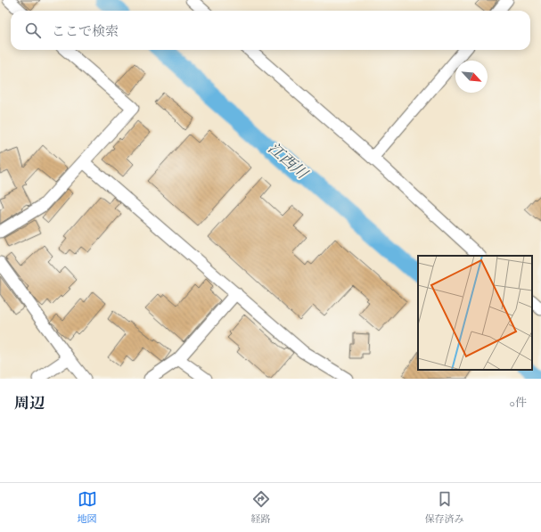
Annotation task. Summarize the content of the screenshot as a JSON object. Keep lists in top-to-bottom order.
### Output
{
  "water": ["江西川"],
  "north": "bottom right",
  "page": {
    "search": "ここで検索",
    "heading": ["周辺", "0件"],
    "nav": ["地図", "経路", "保存済み"]
  }
}
